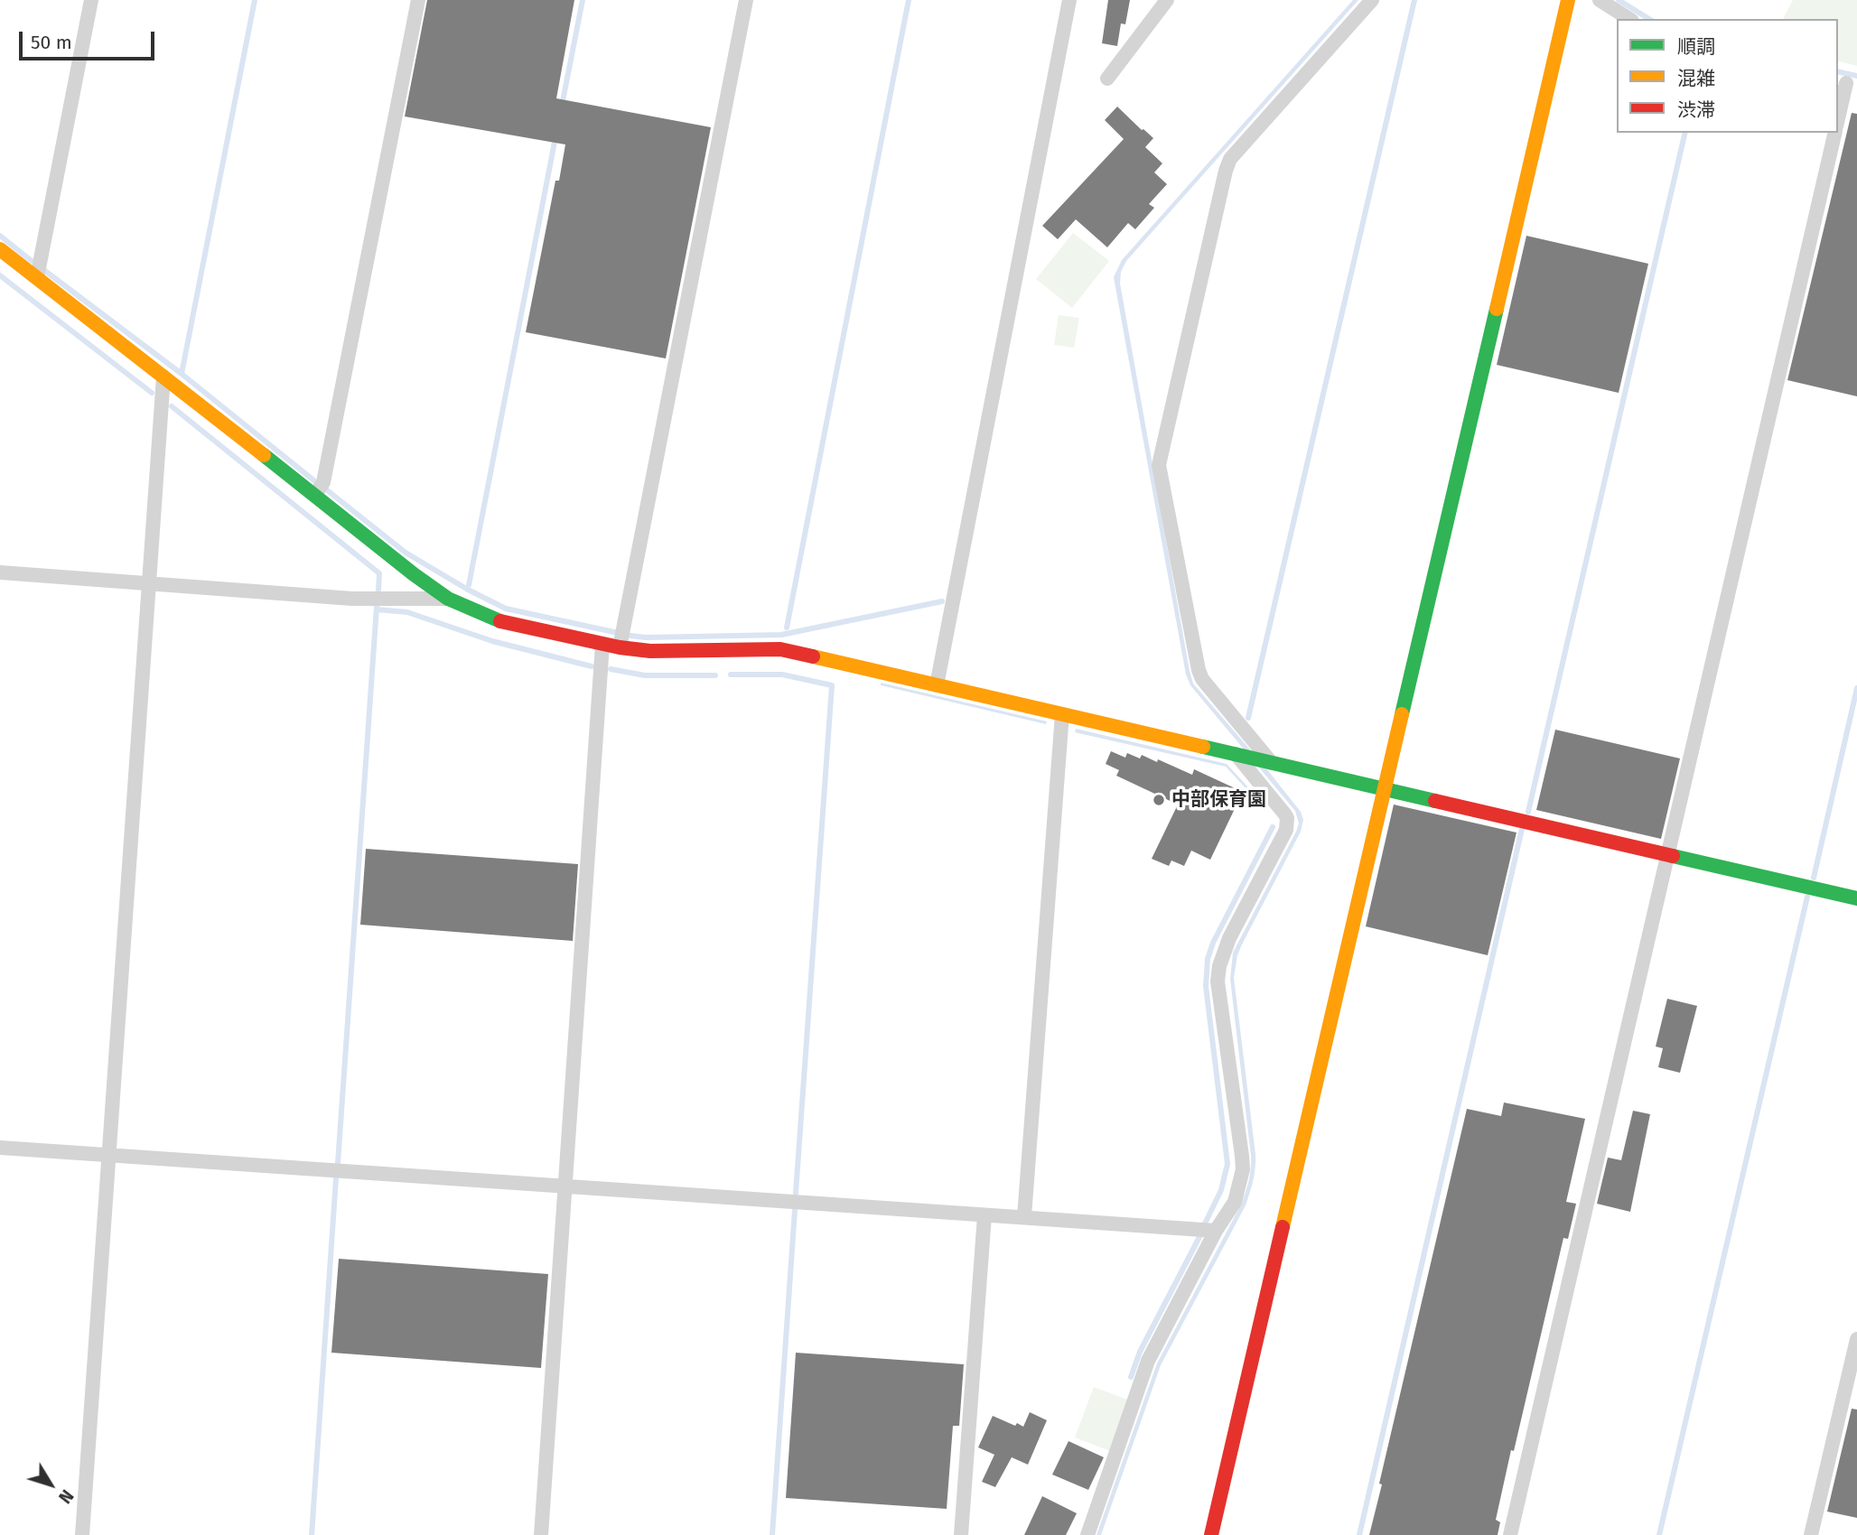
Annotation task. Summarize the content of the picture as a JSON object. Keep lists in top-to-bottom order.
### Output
{
  "places": ["中部保育園"],
  "legend": ["順調", "混雑", "渋滞"],
  "scale_bar": "50 m",
  "north": "bottom right"
}
